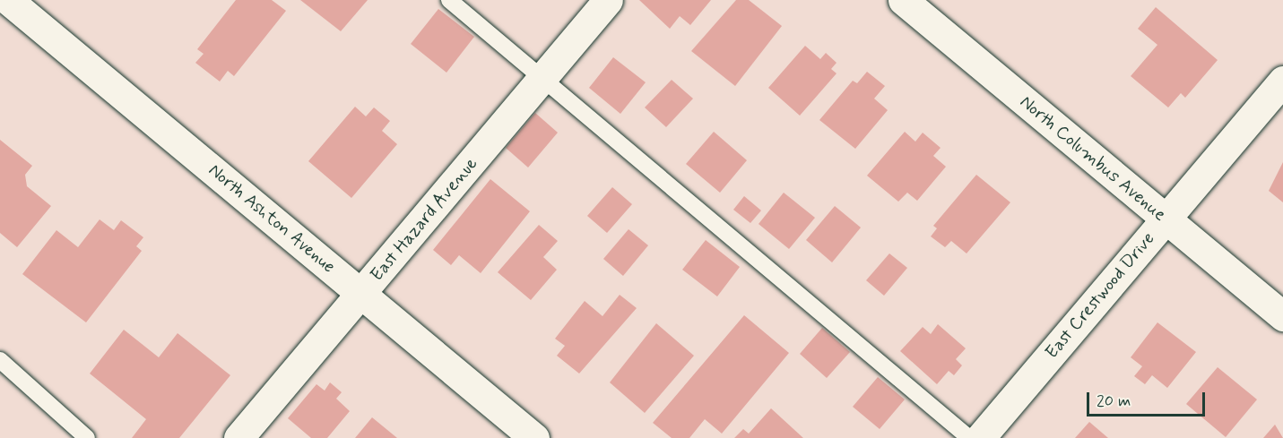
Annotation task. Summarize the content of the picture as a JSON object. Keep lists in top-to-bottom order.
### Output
{
  "streets": {
    "street": [
      "North Columbus Avenue",
      "North Ashton Avenue",
      "East Hazard Avenue",
      "East Crestwood Drive"
    ]
  },
  "crossings": [
    ["North Columbus Avenue", "East Crestwood Drive"],
    ["North Ashton Avenue", "East Hazard Avenue"]
  ],
  "scale_bar": "20 m"
}
